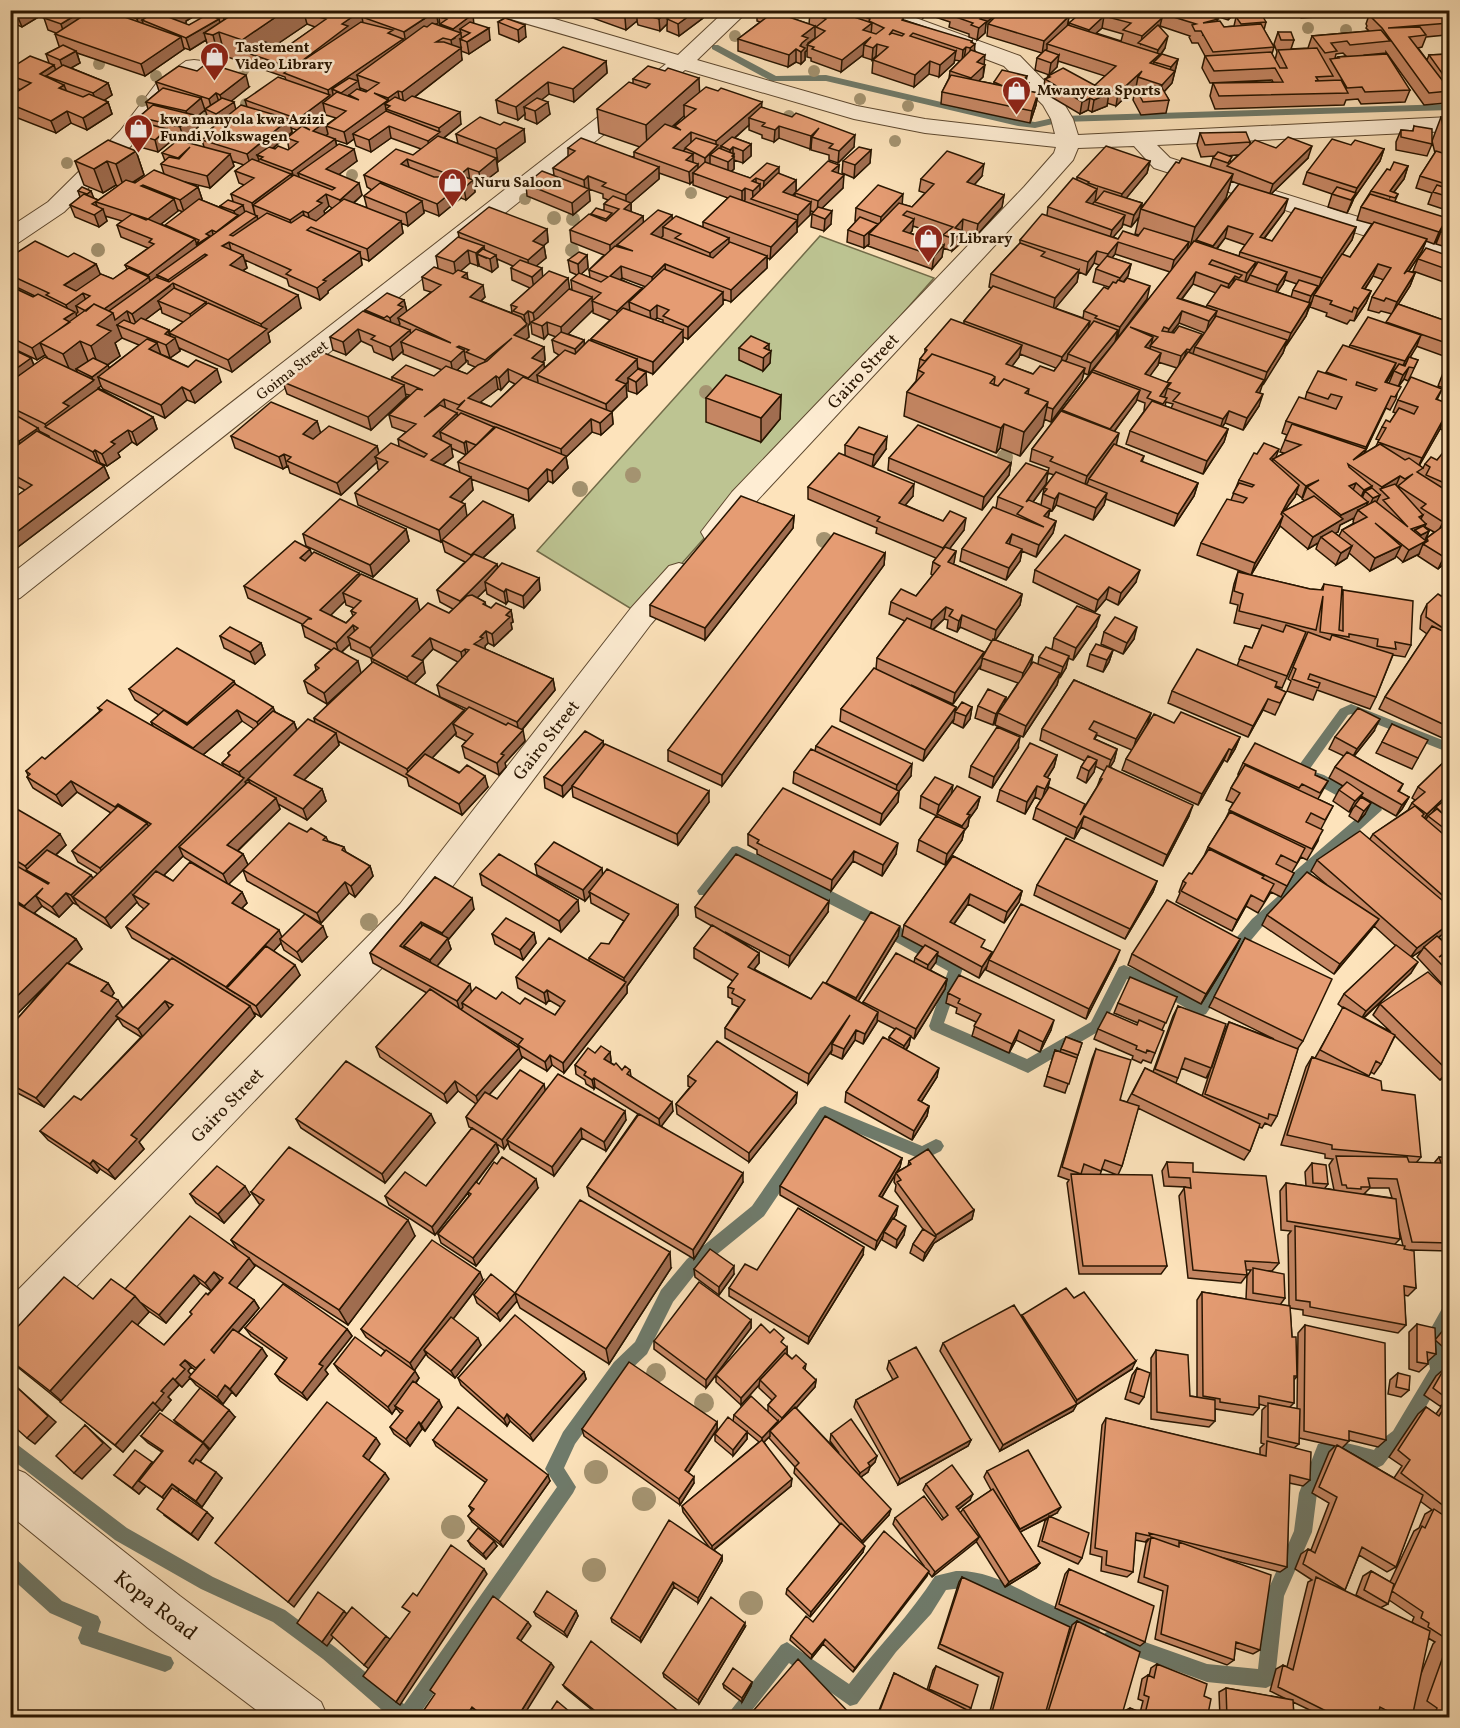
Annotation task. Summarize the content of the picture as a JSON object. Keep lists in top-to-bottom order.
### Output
{
  "streets": {
    "street": ["Goima Street", "Gairo Street", "Kopa Road"]
  },
  "places": {
    "shop": [
      "Tastement Video Library",
      "Mwanyeza Sports",
      "kwa manyola kwa Azizi Fundi Volkswagen",
      "Nuru Saloon",
      "J Library"
    ]
  }
}
